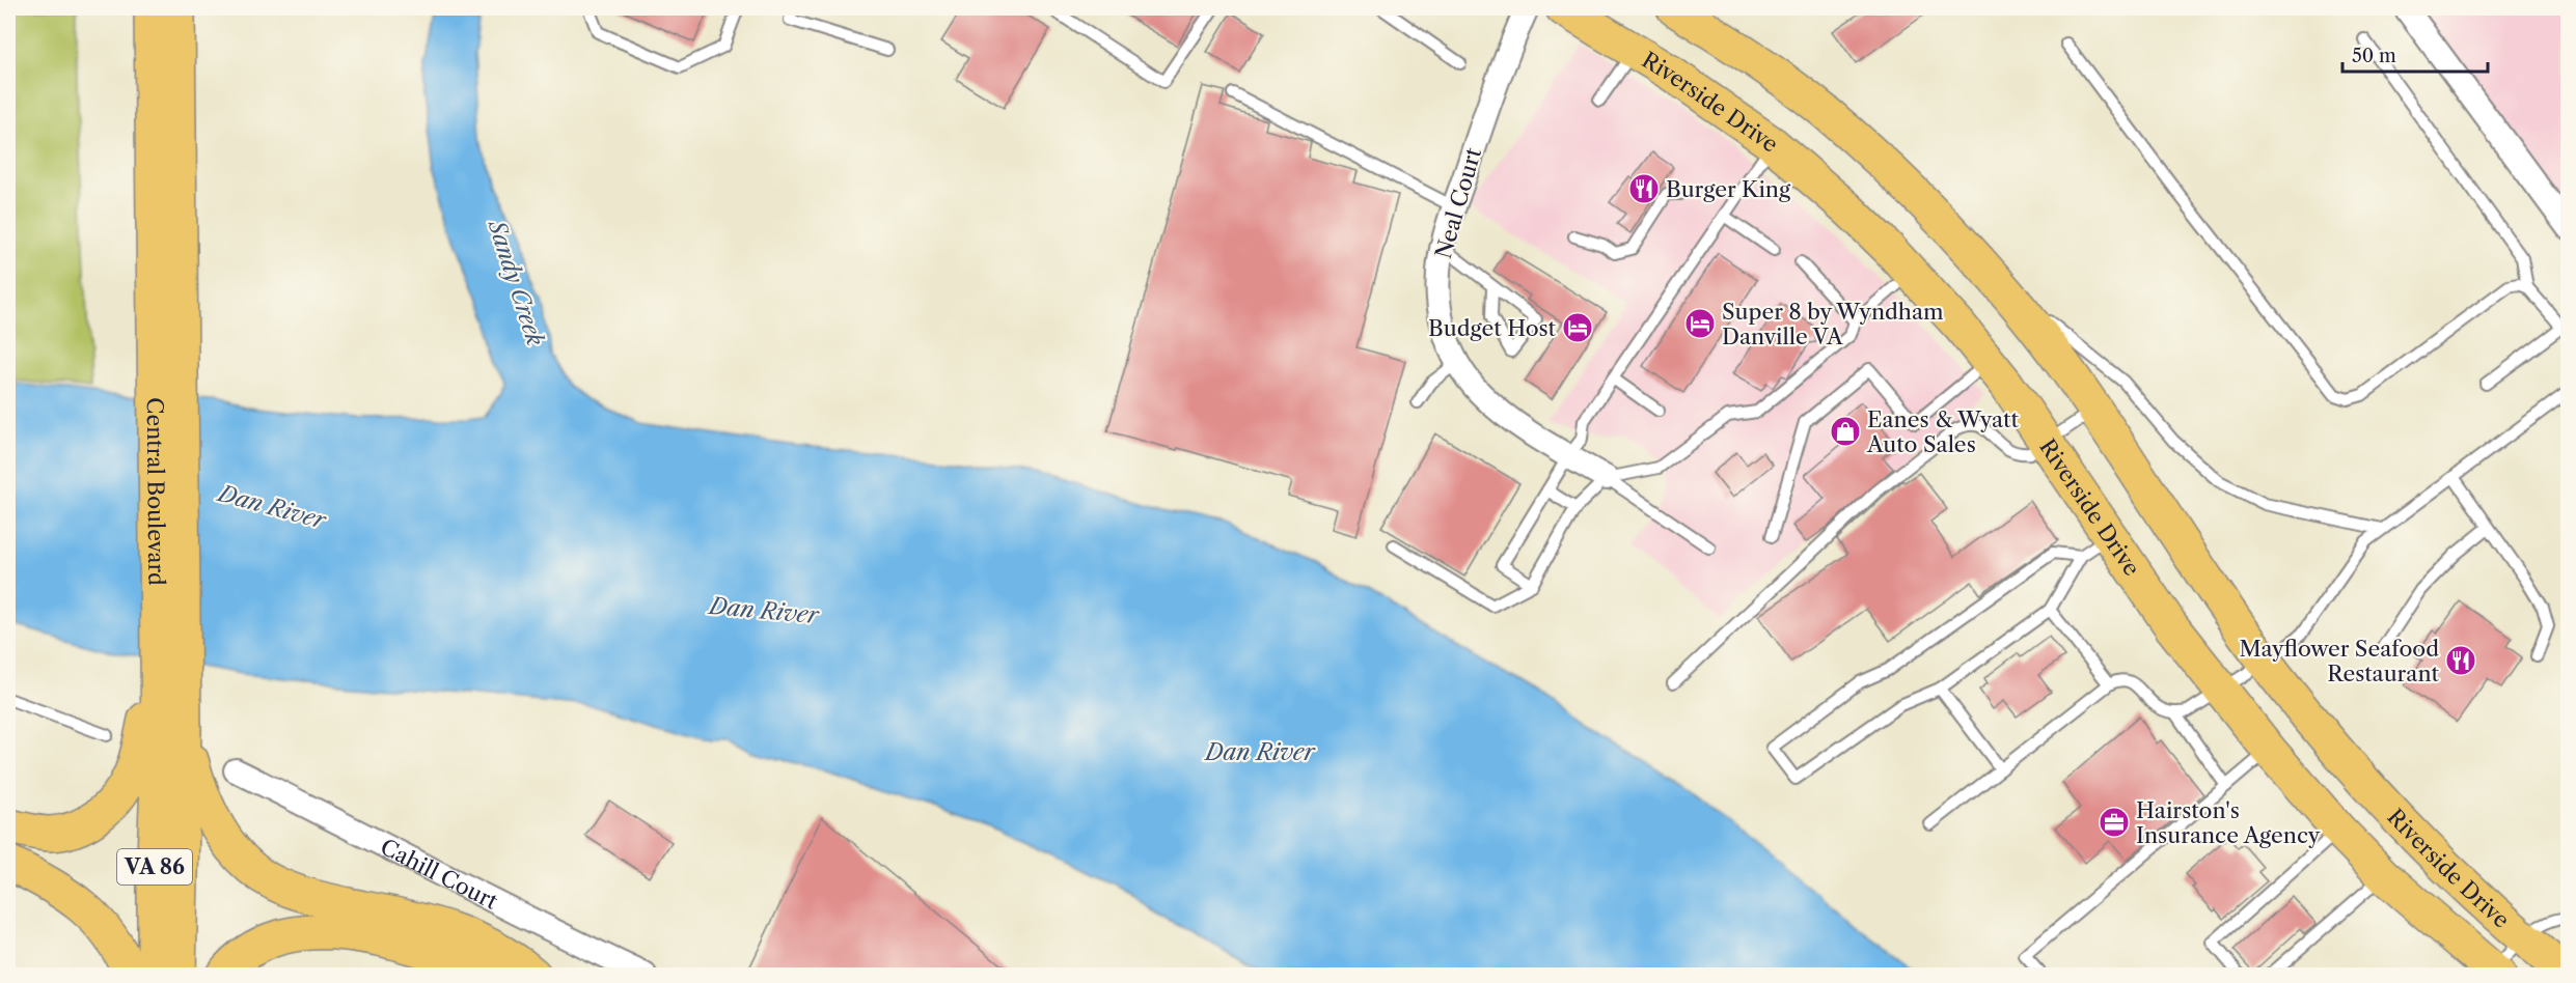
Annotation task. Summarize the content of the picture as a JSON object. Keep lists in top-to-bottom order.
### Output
{
  "streets": {
    "main road": ["Riverside Drive", "Central Boulevard", "VA 86"],
    "street": ["Neal Court", "Cahill Court"]
  },
  "water": ["Sandy Creek", "Dan River"],
  "places": {
    "restaurant": ["Burger King", "Mayflower Seafood Restaurant"],
    "hotel": ["Super 8 by Wyndham Danville VA", "Budget Host"],
    "shop": ["Eanes & Wyatt Auto Sales"],
    "office": ["Hairston's Insurance Agency"]
  },
  "scale_bar": "50 m"
}
